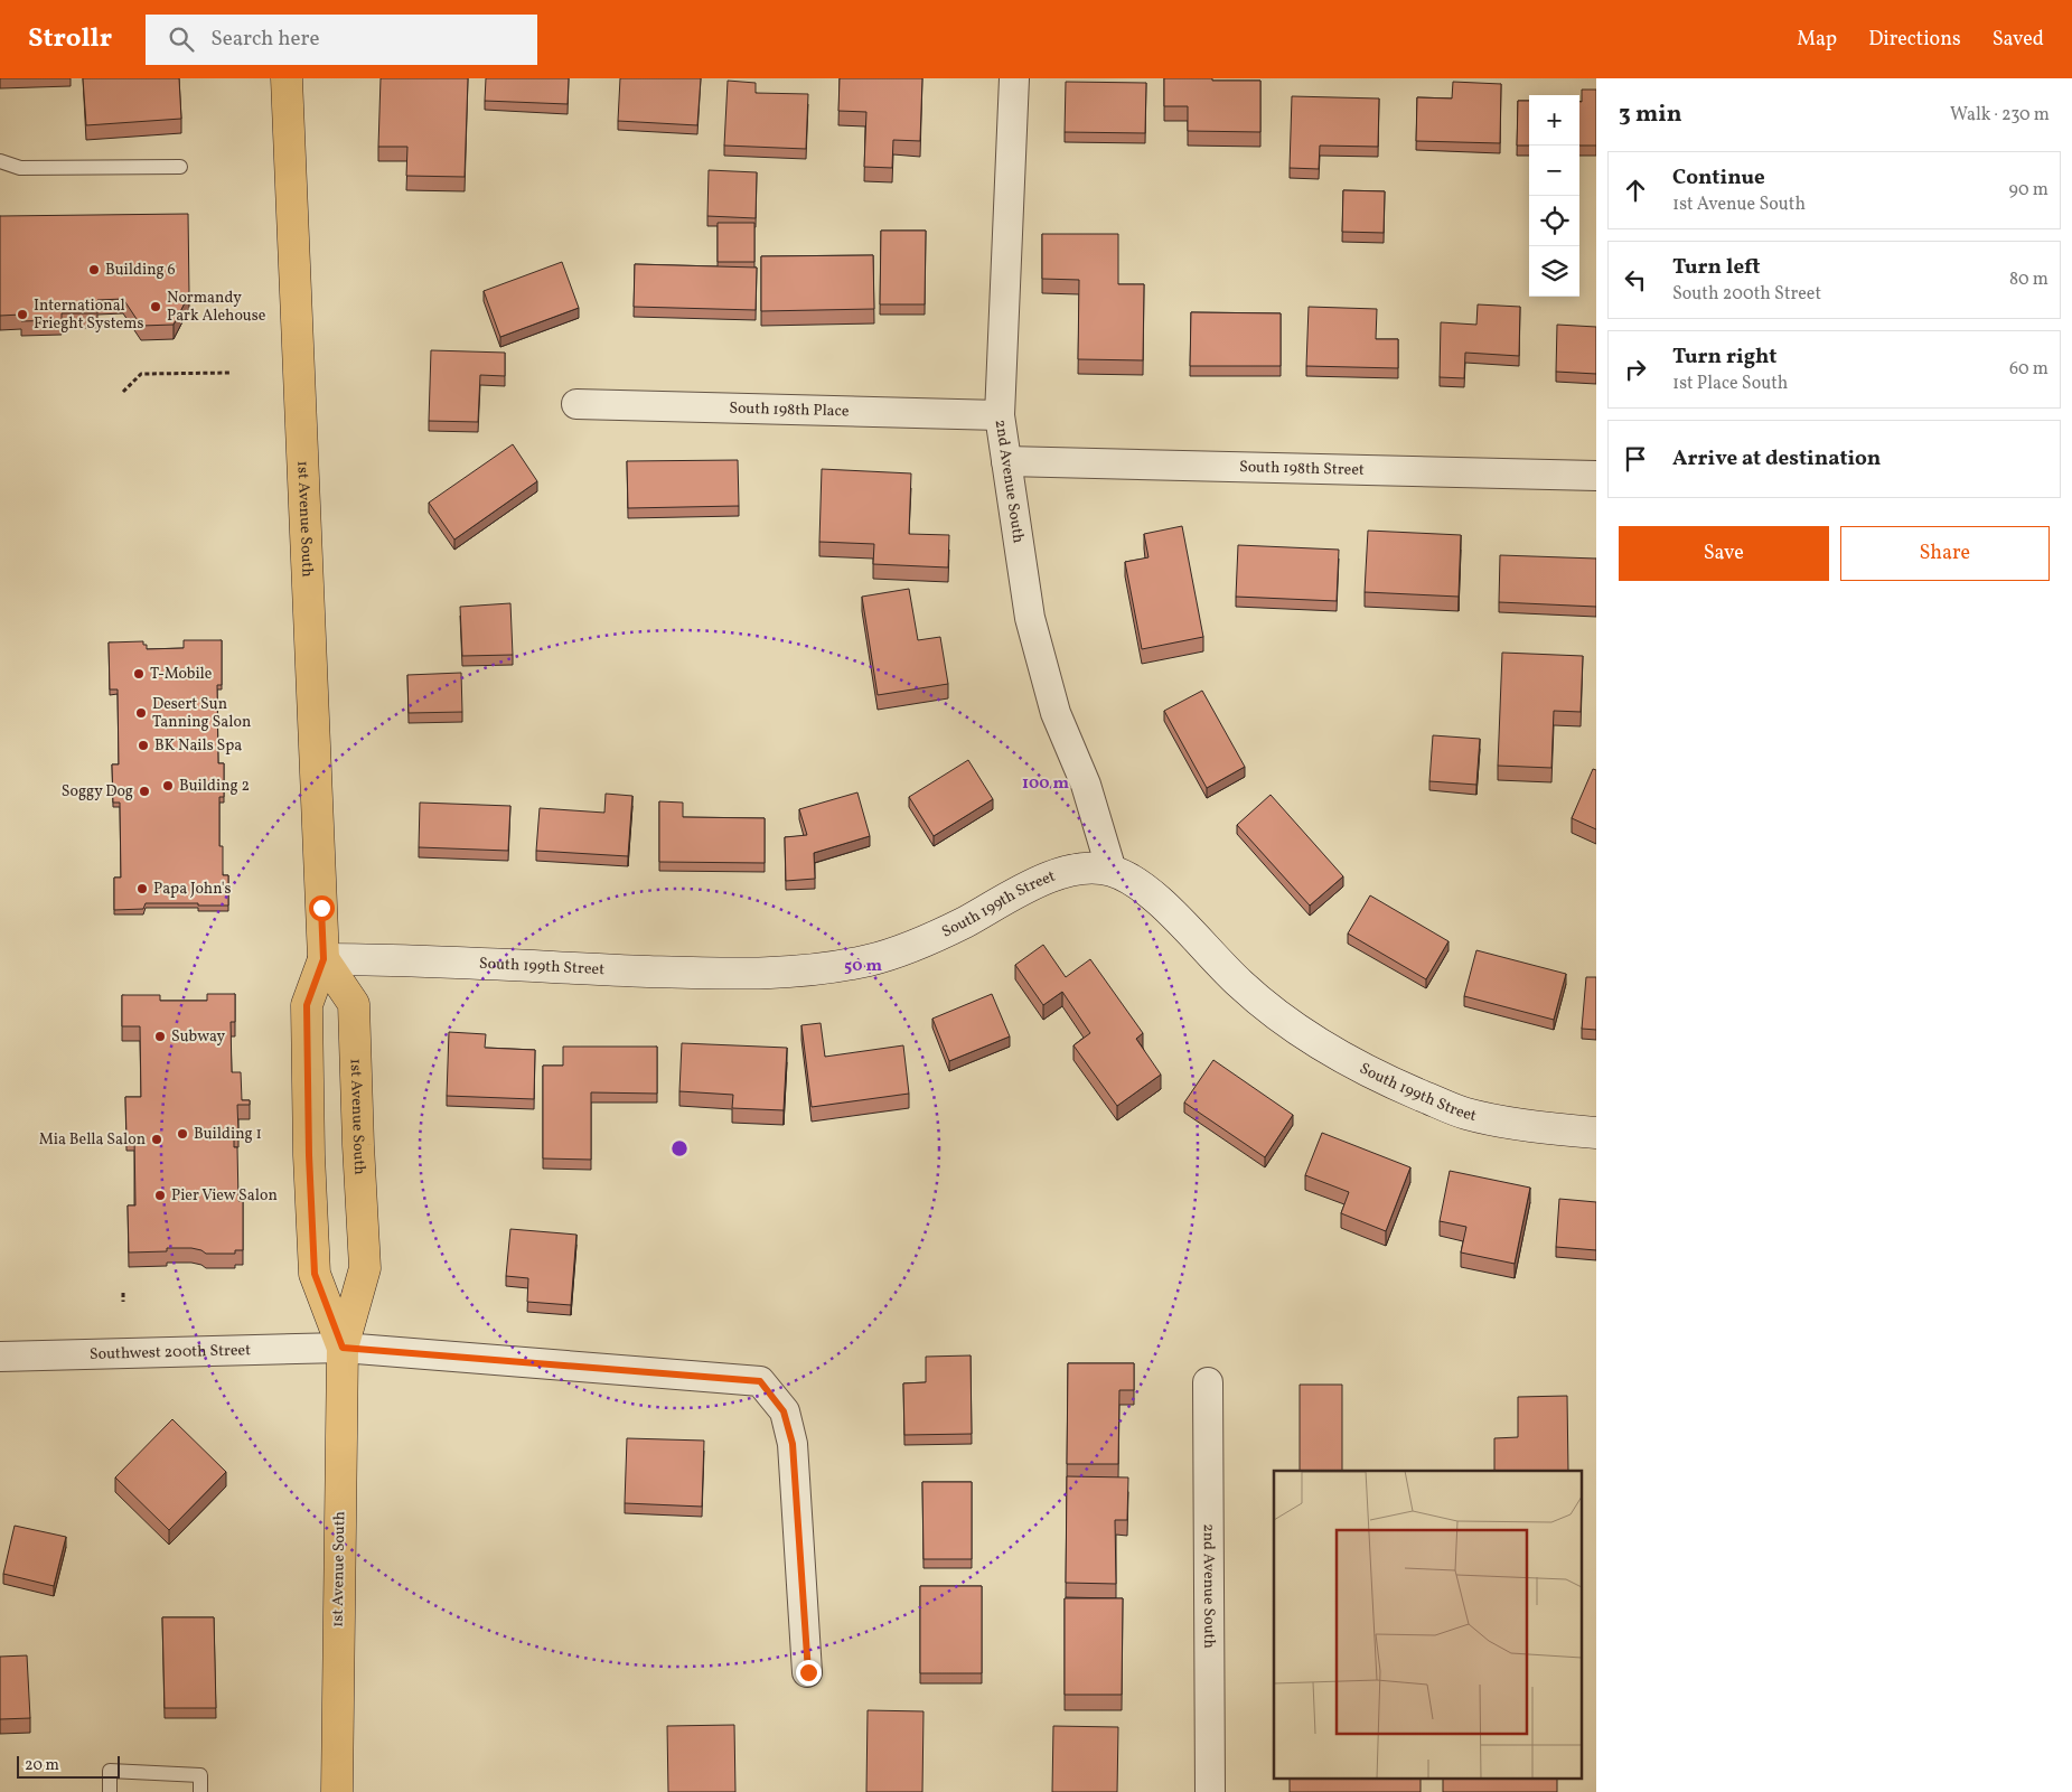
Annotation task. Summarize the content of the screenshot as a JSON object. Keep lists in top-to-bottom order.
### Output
{
  "streets": {
    "main road": ["1st Avenue South"],
    "street": [
      "South 198th Place",
      "South 198th Street",
      "2nd Avenue South",
      "South 199th Street",
      "Southwest 200th Street"
    ]
  },
  "crossings": [
    ["South 198th Place", "2nd Avenue South"],
    ["South 198th Street", "2nd Avenue South"],
    ["2nd Avenue South", "South 199th Street"],
    ["1st Avenue South", "South 199th Street"],
    ["1st Avenue South", "Southwest 200th Street"]
  ],
  "places": [
    "Building 6",
    "Normandy Park Alehouse",
    "International Frieght Systems",
    "T-Mobile",
    "Desert Sun Tanning Salon",
    "BK Nails Spa",
    "Building 2",
    "Soggy Dog",
    "Papa John's",
    "Subway",
    "Building 1",
    "Mia Bella Salon",
    "Pier View Salon"
  ],
  "scale_bar": "20 m",
  "page": {
    "header": "Strollr",
    "search": "Search here",
    "nav": ["Map", "Directions", "Saved"],
    "heading": ["3 min", "Walk · 230 m"],
    "map_buttons": ["+", "−"],
    "list": [
      ["Continue", "1st Avenue South", "90 m"],
      ["Turn left", "South 200th Street", "80 m"],
      ["Turn right", "1st Place South", "60 m"],
      "Arrive at destination"
    ],
    "buttons": ["Save", "Share"],
    "scale": "20 m"
  },
  "rings": ["100 m", "50 m"]
}
